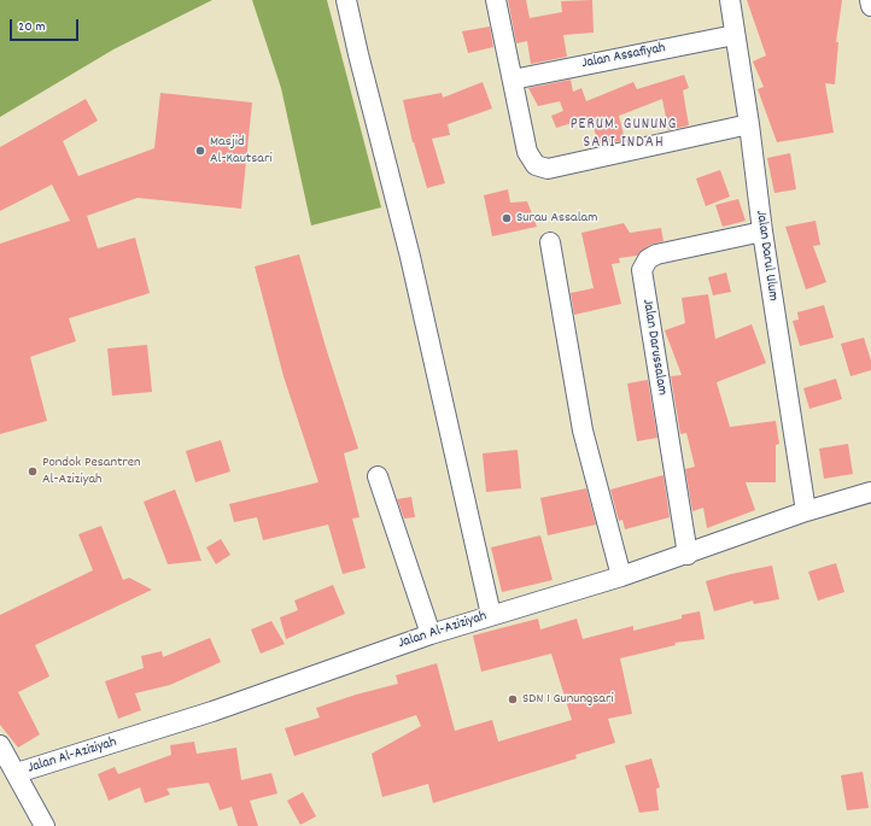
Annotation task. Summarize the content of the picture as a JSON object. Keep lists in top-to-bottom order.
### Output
{
  "streets": {
    "street": [
      "Jalan Assafiyah",
      "Jalan Darul Ulum",
      "Jalan Darussalam",
      "Jalan Al-Aziziyah"
    ]
  },
  "crossings": [
    ["Jalan Assafiyah", "Jalan Darul Ulum"],
    ["Jalan Darul Ulum", "Jalan Darussalam"],
    ["Jalan Darul Ulum", "Jalan Al-Aziziyah"],
    ["Jalan Darussalam", "Jalan Al-Aziziyah"]
  ],
  "districts": ["PERUM. GUNUNG SARI INDAH"],
  "places": [
    "Masjid Al-Kautsari",
    "Surau Assalam",
    "Pondok Pesantren Al-Aziziyah",
    "SDN 1 Gunungsari"
  ],
  "scale_bar": "20 m"
}
